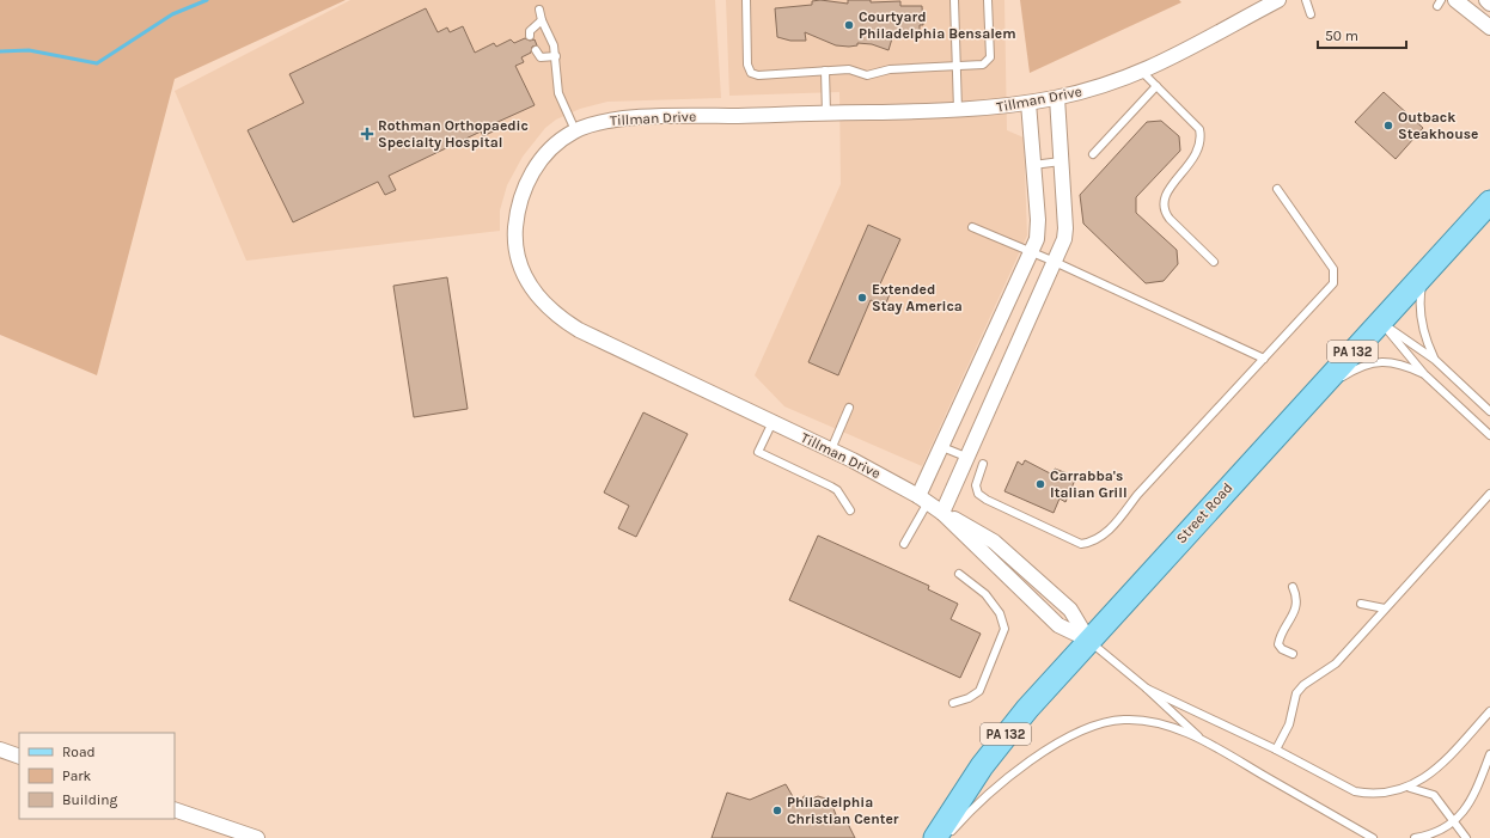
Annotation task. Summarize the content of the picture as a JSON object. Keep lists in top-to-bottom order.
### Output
{
  "streets": {
    "main road": ["PA 132", "Street Road"],
    "street": ["Tillman Drive"]
  },
  "crossings": [
    ["Tillman Drive", "Street Road"]
  ],
  "places": {
    "other": [
      "Courtyard Philadelphia Bensalem",
      "Outback Steakhouse",
      "Extended Stay America",
      "Carrabba's Italian Grill",
      "Philadelphia Christian Center"
    ],
    "health": ["Rothman Orthopaedic Specialty Hospital"]
  },
  "legend": ["Road", "Park", "Building"],
  "scale_bar": "50 m"
}
